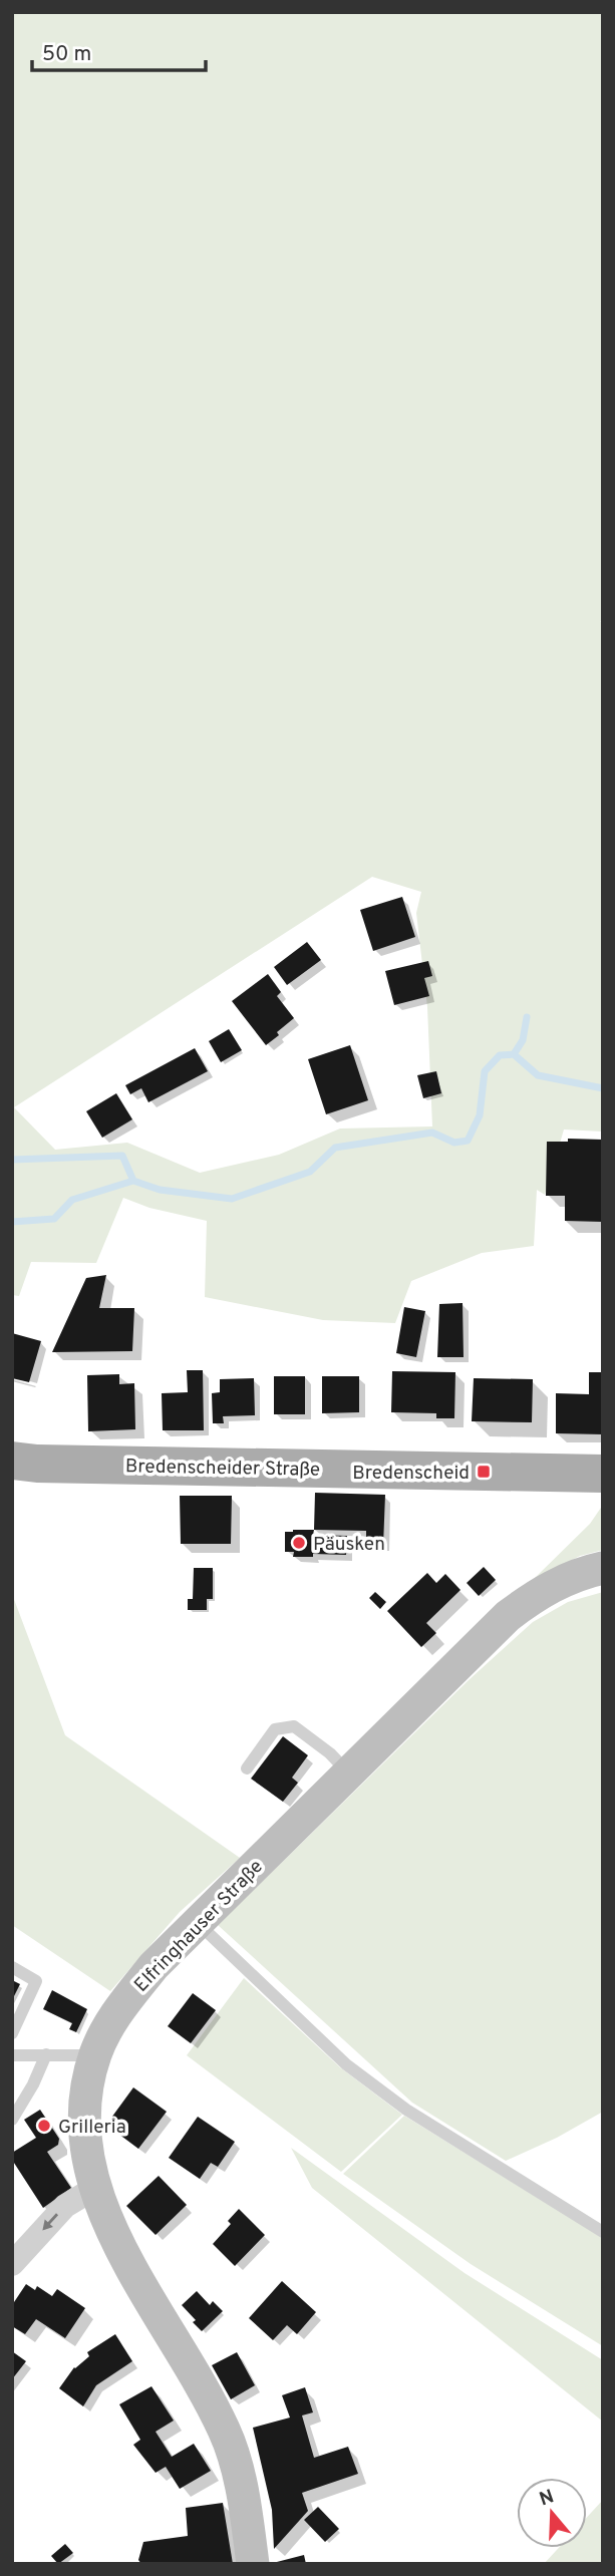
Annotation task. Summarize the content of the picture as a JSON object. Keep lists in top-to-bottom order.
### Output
{
  "streets": {
    "main road": ["Bredenscheider Straße", "Elfringhauser Straße"]
  },
  "places": {
    "transit": ["Bredenscheid"],
    "other": ["Päusken", "Grilleria"]
  },
  "scale_bar": "50 m",
  "north": "top"
}
